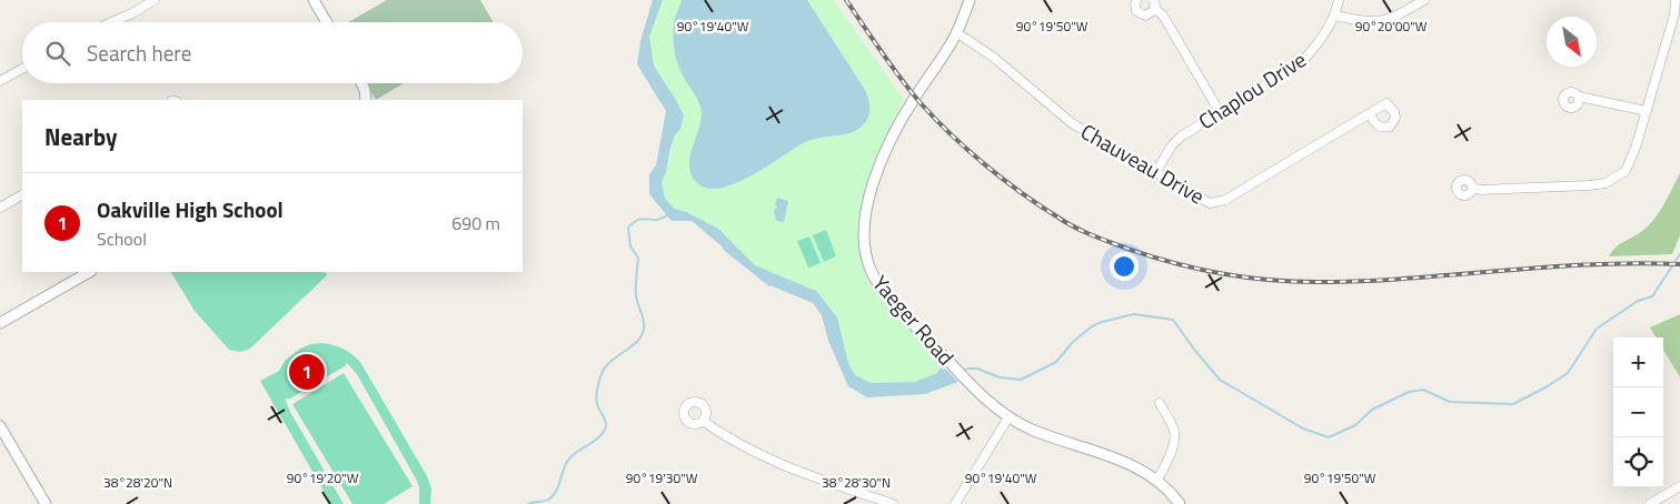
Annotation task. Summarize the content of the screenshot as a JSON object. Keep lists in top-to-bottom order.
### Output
{
  "streets": {
    "street": ["Chaplou Drive", "Chauveau Drive", "Yaeger Road"]
  },
  "crossings": [
    ["Chaplou Drive", "Chauveau Drive"],
    ["Chauveau Drive", "Yaeger Road"]
  ],
  "north": "bottom right",
  "page": {
    "search": "Search here",
    "heading": "Nearby",
    "list": [
      {
        "mark": "1",
        "name": "Oakville High School",
        "note": "School",
        "value": "690 m"
      }
    ],
    "map_buttons": ["+", "−"],
    "pins": "1"
  },
  "coordinates": [
    "90°19'40\"W",
    "90°19'50\"W",
    "90°20'00\"W",
    "90°19'20\"W",
    "90°19'30\"W",
    "38°28'20\"N",
    "38°28'30\"N"
  ]
}
